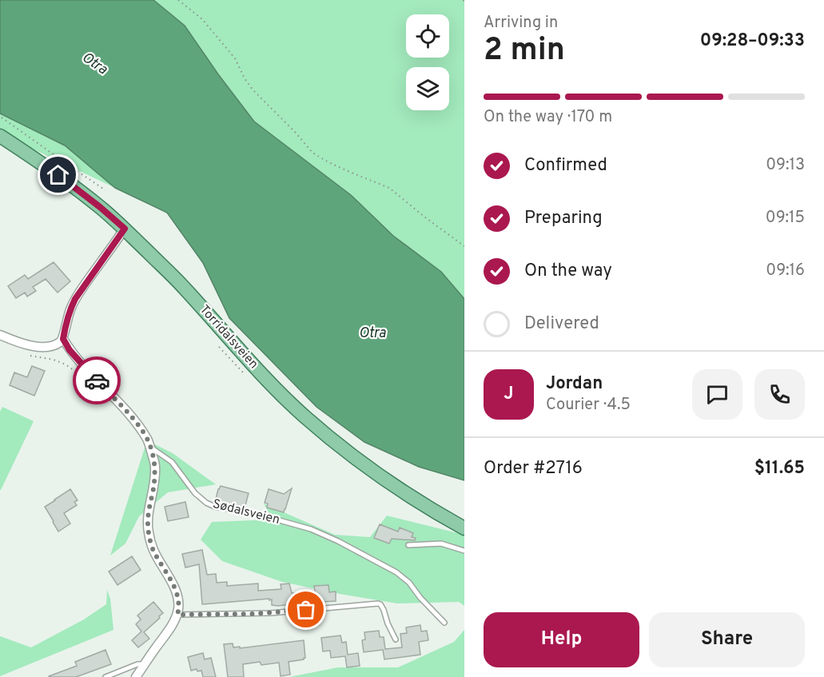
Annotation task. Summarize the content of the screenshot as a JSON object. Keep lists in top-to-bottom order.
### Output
{
  "streets": {
    "main road": ["Torridalsveien"],
    "street": ["Sødalsveien"]
  },
  "water": ["Otra"],
  "page": {
    "heading": ["2 min", "Arriving in", "09:28–09:33"],
    "panel": [
      "Jordan",
      "Courier · 4.5",
      "Order #2716",
      "$11.65"
    ],
    "bar": "On the way · 170 m",
    "list": [
      ["Confirmed", "09:13"],
      ["Preparing", "09:15"],
      ["On the way", "09:16"],
      "Delivered"
    ],
    "round": "J",
    "buttons": ["Help", "Share"]
  }
}
